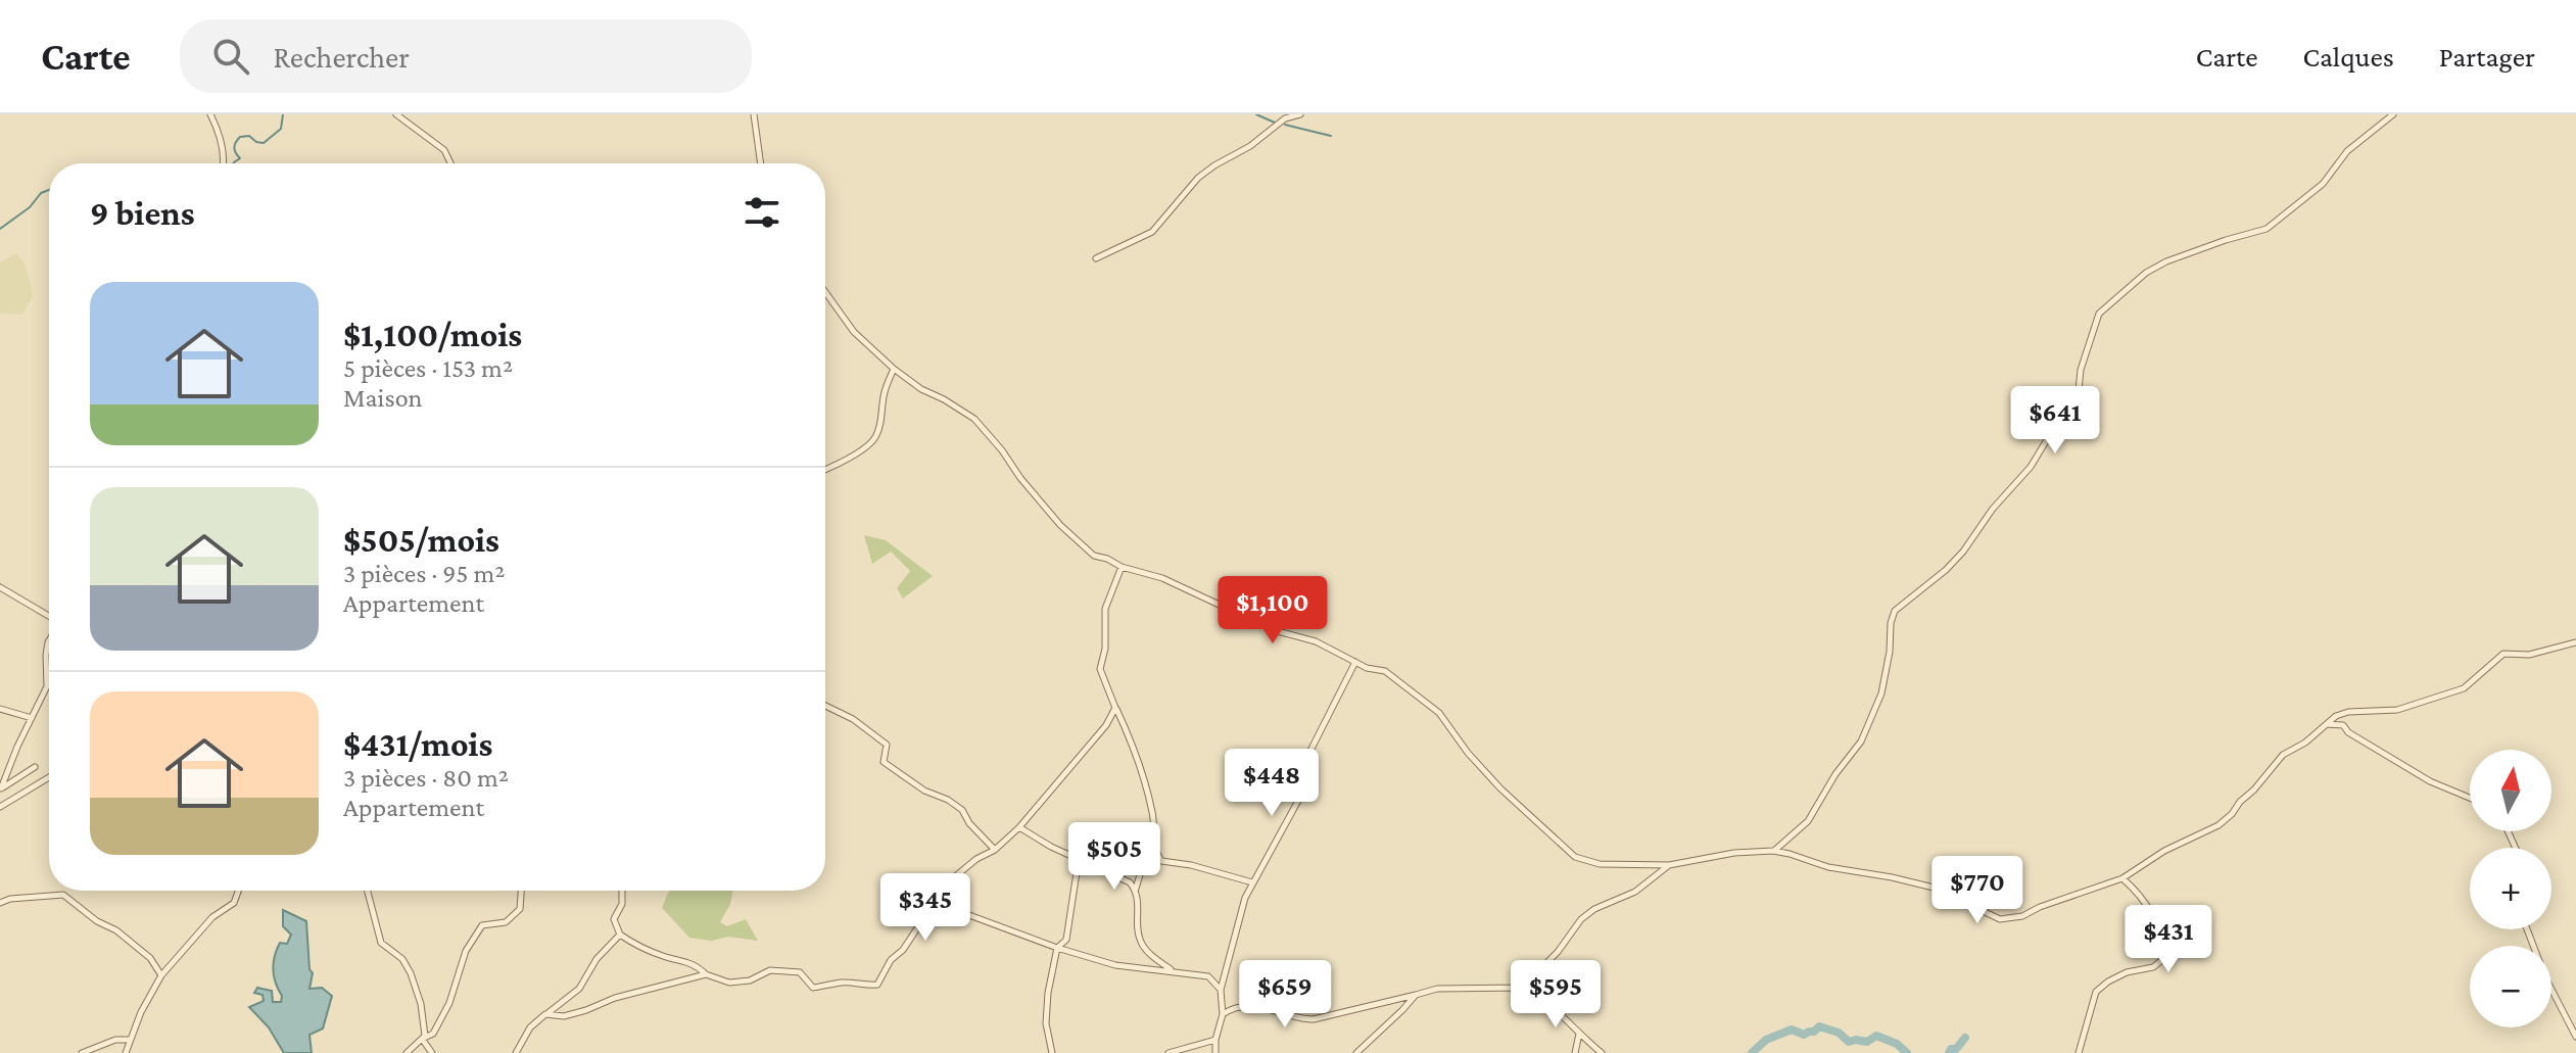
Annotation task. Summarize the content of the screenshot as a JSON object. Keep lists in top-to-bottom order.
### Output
{
  "north": "top",
  "page": {
    "header": "Carte",
    "search": "Rechercher",
    "nav": ["Carte", "Calques", "Partager"],
    "heading": "9 biens",
    "list": [
      {
        "name": "$1,100/mois",
        "note": "5 pièces · 153 m² · Maison"
      },
      {
        "name": "$505/mois",
        "note": "3 pièces · 95 m² · Appartement"
      },
      {
        "name": "$431/mois",
        "note": "3 pièces · 80 m² · Appartement"
      }
    ],
    "price": [
      "$641",
      "$1,100",
      "$448",
      "$505",
      "$770",
      "$345",
      "$431",
      "$659",
      "$595"
    ],
    "map_buttons": ["+", "−"]
  }
}
